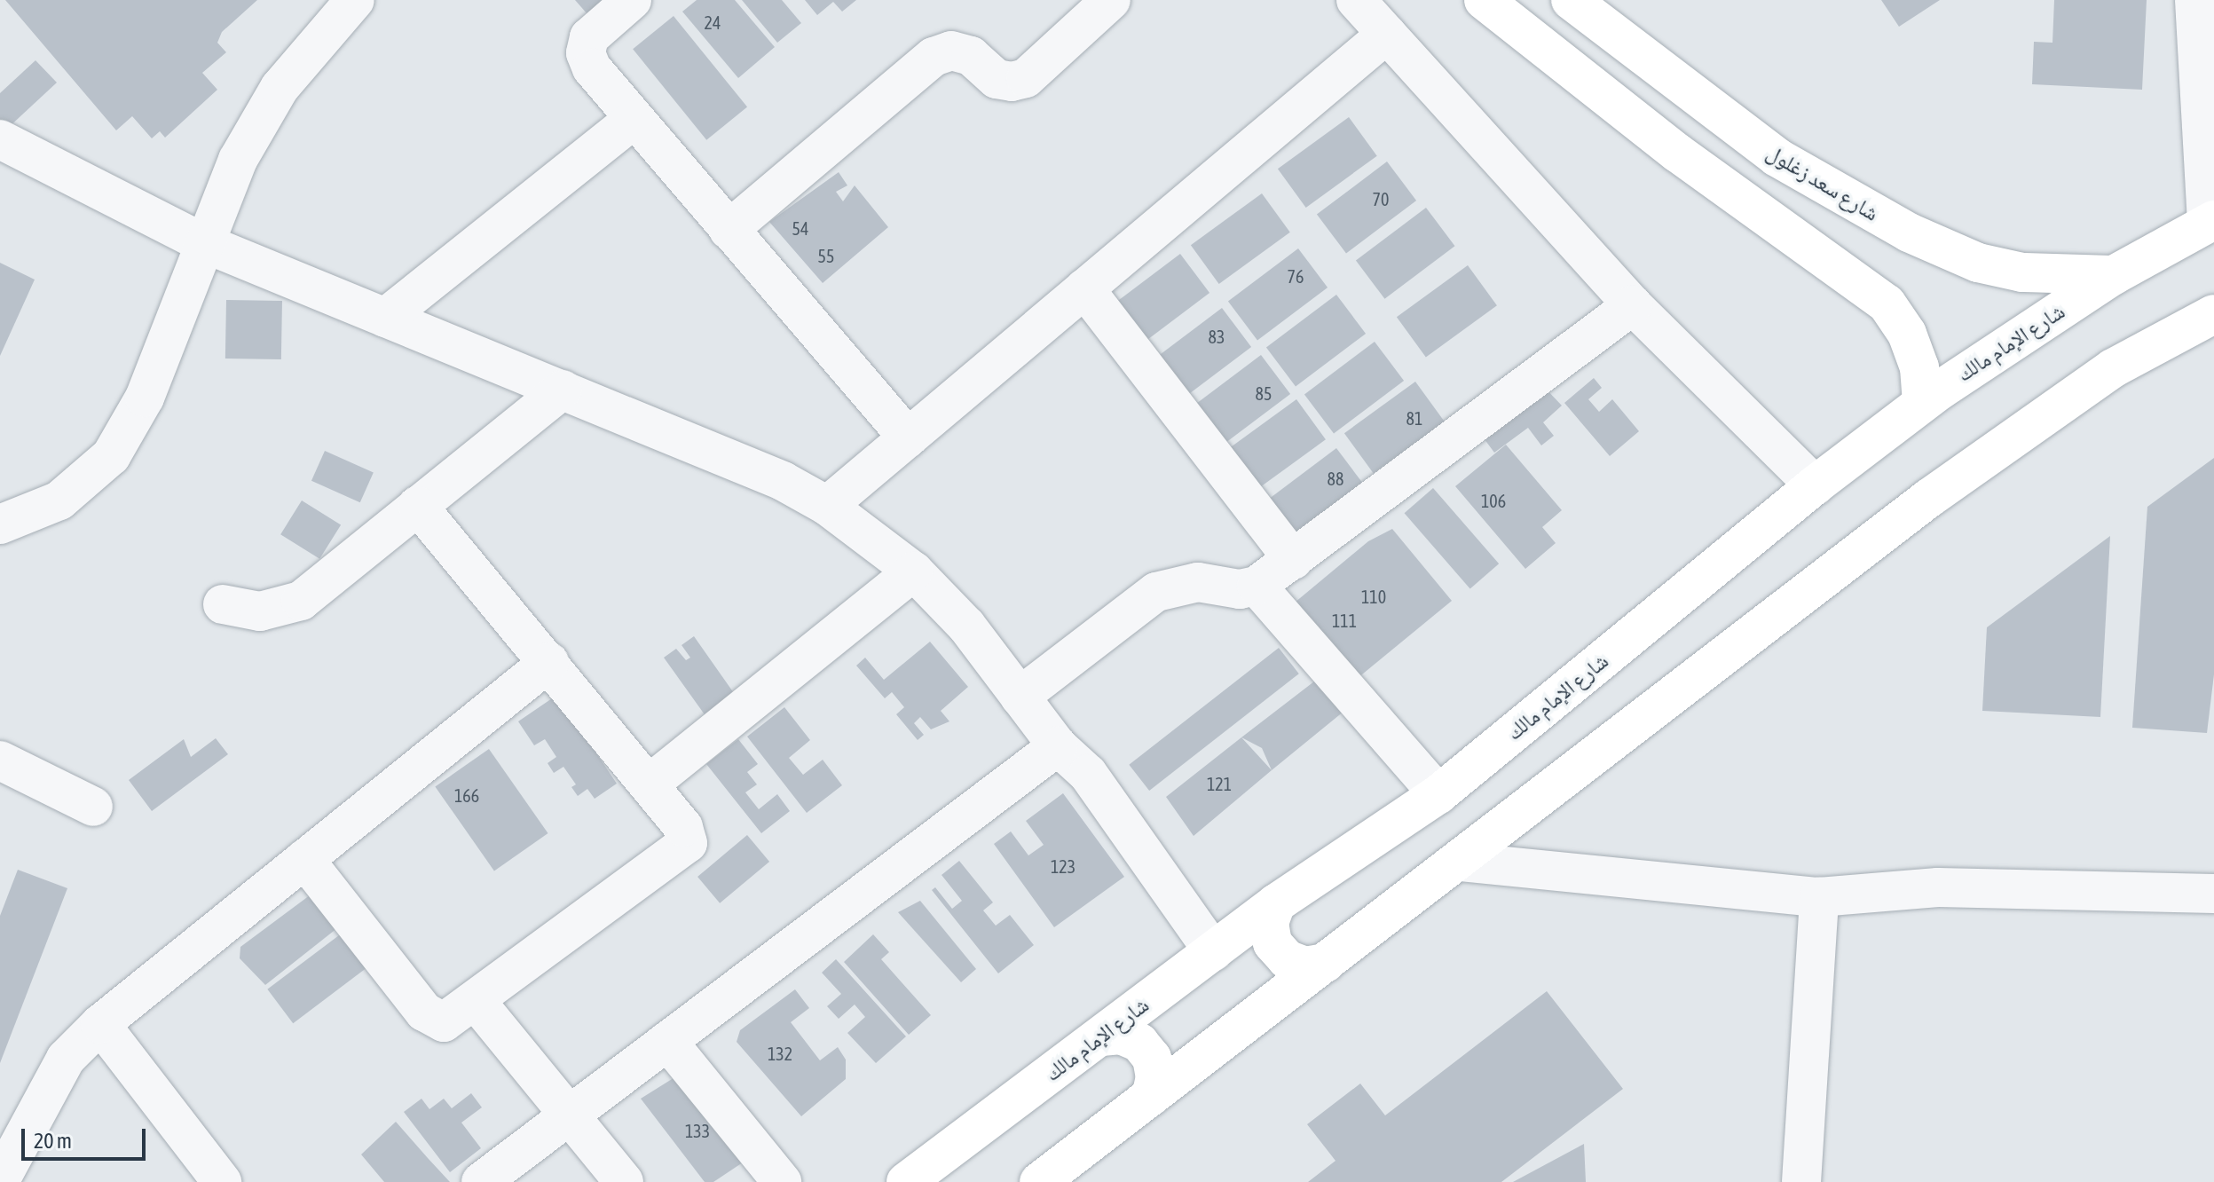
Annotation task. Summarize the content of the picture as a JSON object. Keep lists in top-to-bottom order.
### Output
{
  "streets": {
    "street": ["شارع سعد زغلول", "شارع الإمام مالك"]
  },
  "crossings": [
    ["شارع سعد زغلول", "شارع الإمام مالك"]
  ],
  "house_numbers": [
    "24",
    "70",
    "54",
    "55",
    "76",
    "83",
    "85",
    "81",
    "88",
    "106",
    "110",
    "111",
    "121",
    "166",
    "123",
    "132",
    "133"
  ],
  "scale_bar": "20 m"
}
